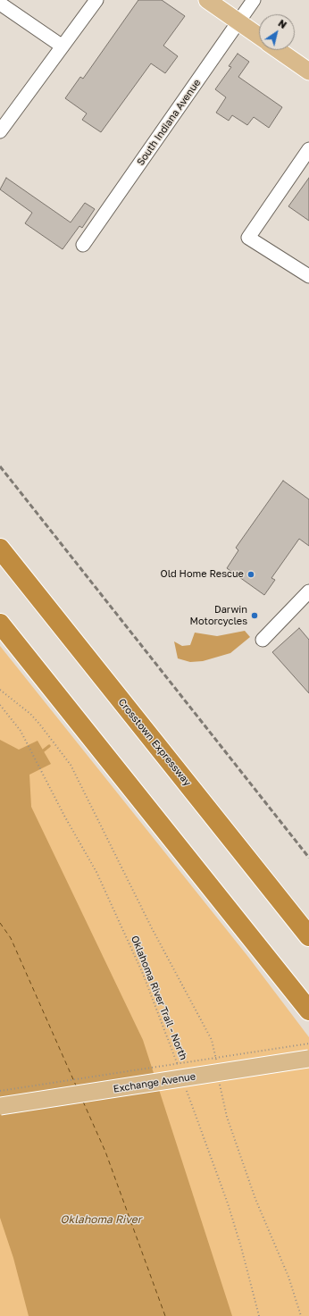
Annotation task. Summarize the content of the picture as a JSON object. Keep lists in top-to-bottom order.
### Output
{
  "streets": {
    "highway": ["Crosstown Expressway"],
    "main road": ["Exchange Avenue"],
    "street": ["South Indiana Avenue"],
    "path": ["Oklahoma River Trail - North"]
  },
  "water": ["Oklahoma River"],
  "places": ["Old Home Rescue", "Darwin Motorcycles"],
  "north": "top right"
}
